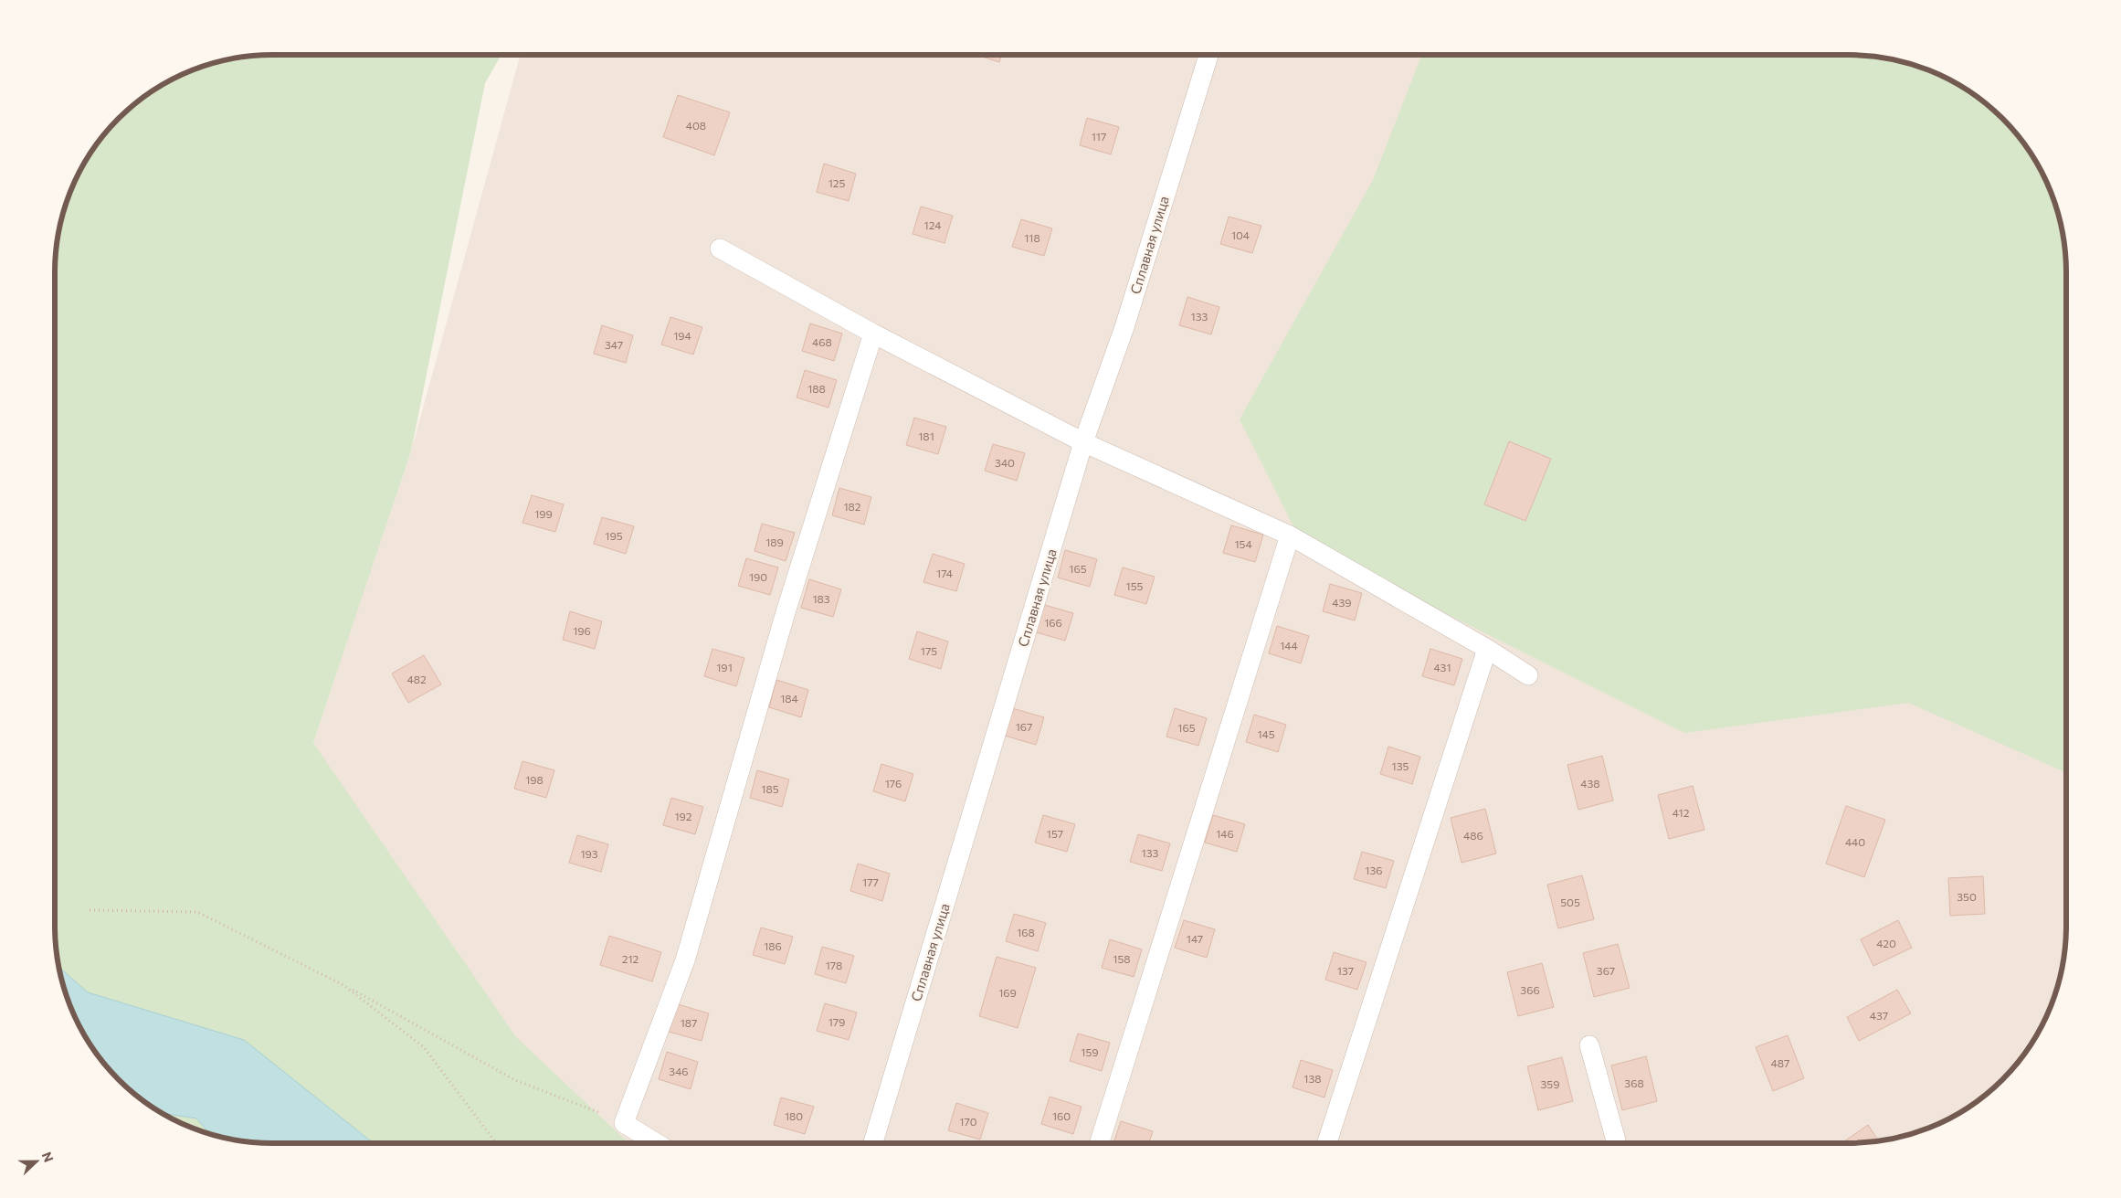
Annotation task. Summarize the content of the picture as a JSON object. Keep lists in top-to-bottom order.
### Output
{
  "streets": {
    "lane": ["Сплавная улица"]
  },
  "house_numbers": [
    "408",
    "117",
    "125",
    "124",
    "104",
    "118",
    "133",
    "194",
    "468",
    "347",
    "188",
    "181",
    "340",
    "182",
    "199",
    "195",
    "189",
    "154",
    "165",
    "174",
    "190",
    "155",
    "183",
    "439",
    "166",
    "196",
    "144",
    "175",
    "191",
    "431",
    "482",
    "184",
    "167",
    "165",
    "145",
    "135",
    "198",
    "176",
    "438",
    "185",
    "412",
    "192",
    "157",
    "146",
    "486",
    "440",
    "133",
    "193",
    "136",
    "177",
    "350",
    "505",
    "168",
    "147",
    "420",
    "186",
    "212",
    "158",
    "178",
    "137",
    "367",
    "366",
    "169",
    "437",
    "179",
    "187",
    "159",
    "487",
    "346",
    "138",
    "368",
    "359",
    "180",
    "160",
    "170"
  ],
  "north": "right"
}
